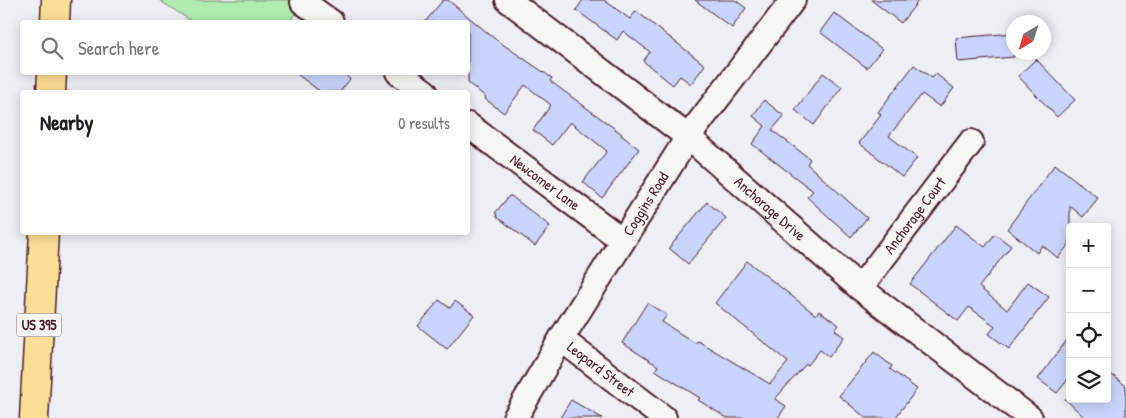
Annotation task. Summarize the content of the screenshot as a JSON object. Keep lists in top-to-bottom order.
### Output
{
  "streets": {
    "highway": ["US 395"],
    "street": [
      "Newcomer Lane",
      "Coggins Road",
      "Anchorage Drive",
      "Anchorage Court",
      "Leopard Street"
    ]
  },
  "crossings": [
    ["Newcomer Lane", "Coggins Road"],
    ["Coggins Road", "Anchorage Drive"],
    ["Coggins Road", "Leopard Street"],
    ["Anchorage Drive", "Anchorage Court"]
  ],
  "north": "bottom left",
  "page": {
    "search": "Search here",
    "heading": ["Nearby", "0 results"],
    "map_buttons": ["+", "−"]
  }
}
